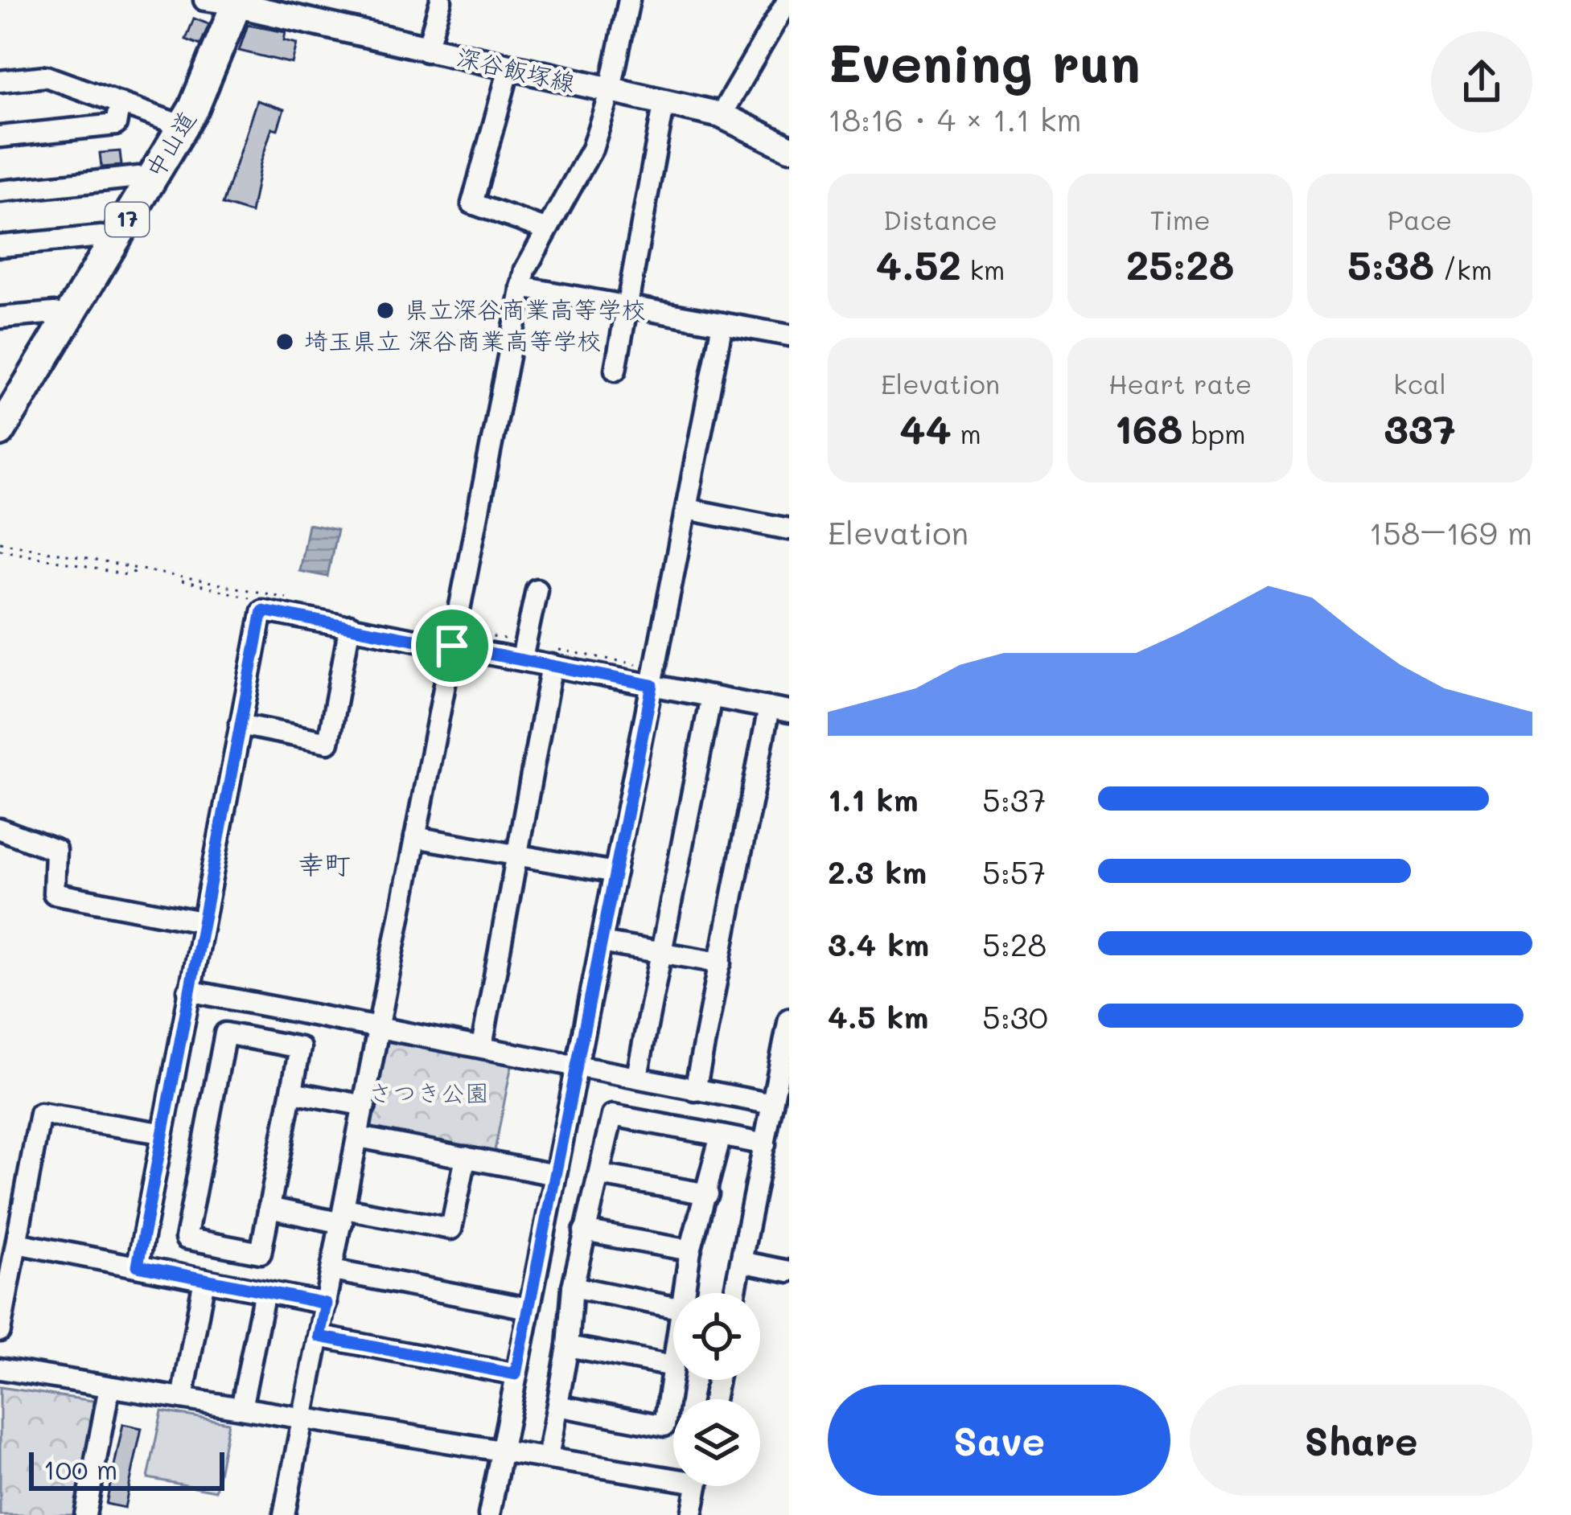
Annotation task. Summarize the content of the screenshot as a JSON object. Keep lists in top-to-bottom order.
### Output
{
  "streets": {
    "highway": ["中山道", "17"],
    "main road": ["深谷飯塚線"]
  },
  "crossings": [
    ["深谷飯塚線", "中山道"]
  ],
  "districts": ["幸町"],
  "parks": ["さつき公園"],
  "places": ["県立深谷商業高等学校", "埼玉県立 深谷商業高等学校"],
  "scale_bar": "100 m",
  "page": {
    "heading": ["Evening run", "18:16 · 4 × 1.1 km"],
    "stats": [
      ["Distance", "4.52 km"],
      ["Time", "25:28"],
      ["Pace", "5:38 /km"],
      ["Elevation", "44 m"],
      ["Heart rate", "168 bpm"],
      ["kcal", "337"]
    ],
    "chart": ["Elevation", "158–169 m"],
    "list": [
      {
        "name": "1.1 km",
        "note": "5:37"
      },
      {
        "name": "2.3 km",
        "note": "5:57"
      },
      {
        "name": "3.4 km",
        "note": "5:28"
      },
      {
        "name": "4.5 km",
        "note": "5:30"
      }
    ],
    "buttons": ["Save", "Share"],
    "scale": "100 m"
  }
}
